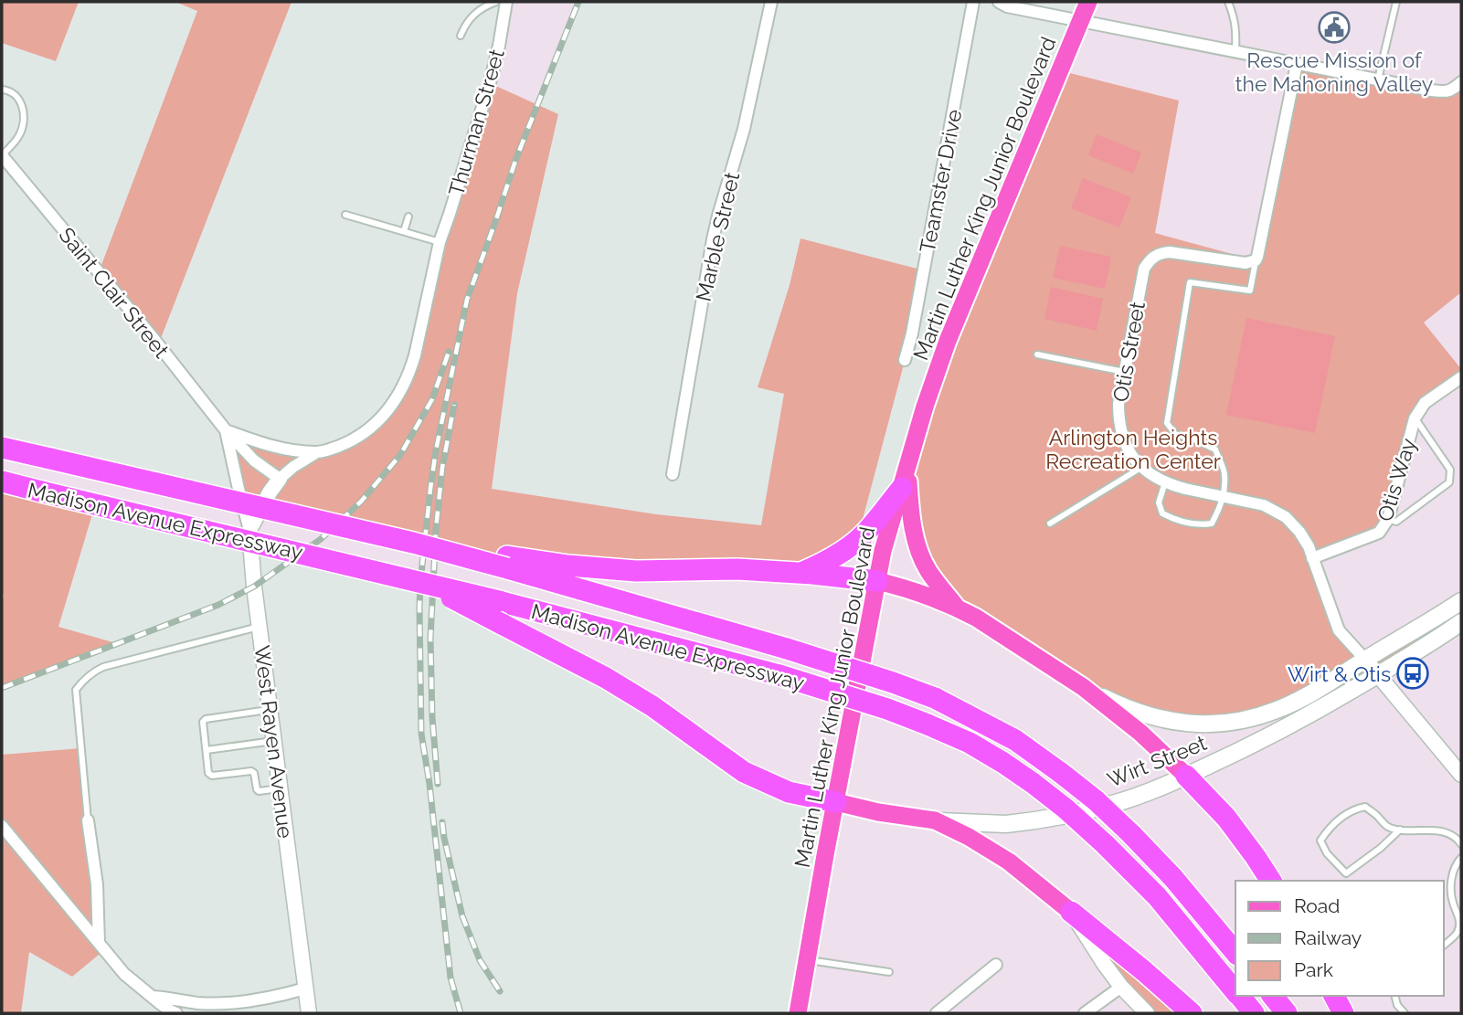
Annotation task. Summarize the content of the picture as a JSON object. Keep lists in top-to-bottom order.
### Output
{
  "streets": {
    "highway": ["Madison Avenue Expressway"],
    "main road": ["Martin Luther King Junior Boulevard", "Wirt Street"],
    "street": [
      "Thurman Street",
      "Teamster Drive",
      "Marble Street",
      "Saint Clair Street",
      "Otis Street",
      "Otis Way",
      "West Rayen Avenue"
    ]
  },
  "crossings": [
    ["Martin Luther King Junior Boulevard", "Wirt Street"],
    ["Saint Clair Street", "West Rayen Avenue"],
    ["Otis Street", "Otis Way"],
    ["Otis Street", "Wirt Street"]
  ],
  "parks": ["Arlington Heights Recreation Center"],
  "places": {
    "public building": ["Rescue Mission of the Mahoning Valley"],
    "bus stop": ["Wirt & Otis"]
  },
  "legend": ["Road", "Railway", "Park"]
}
